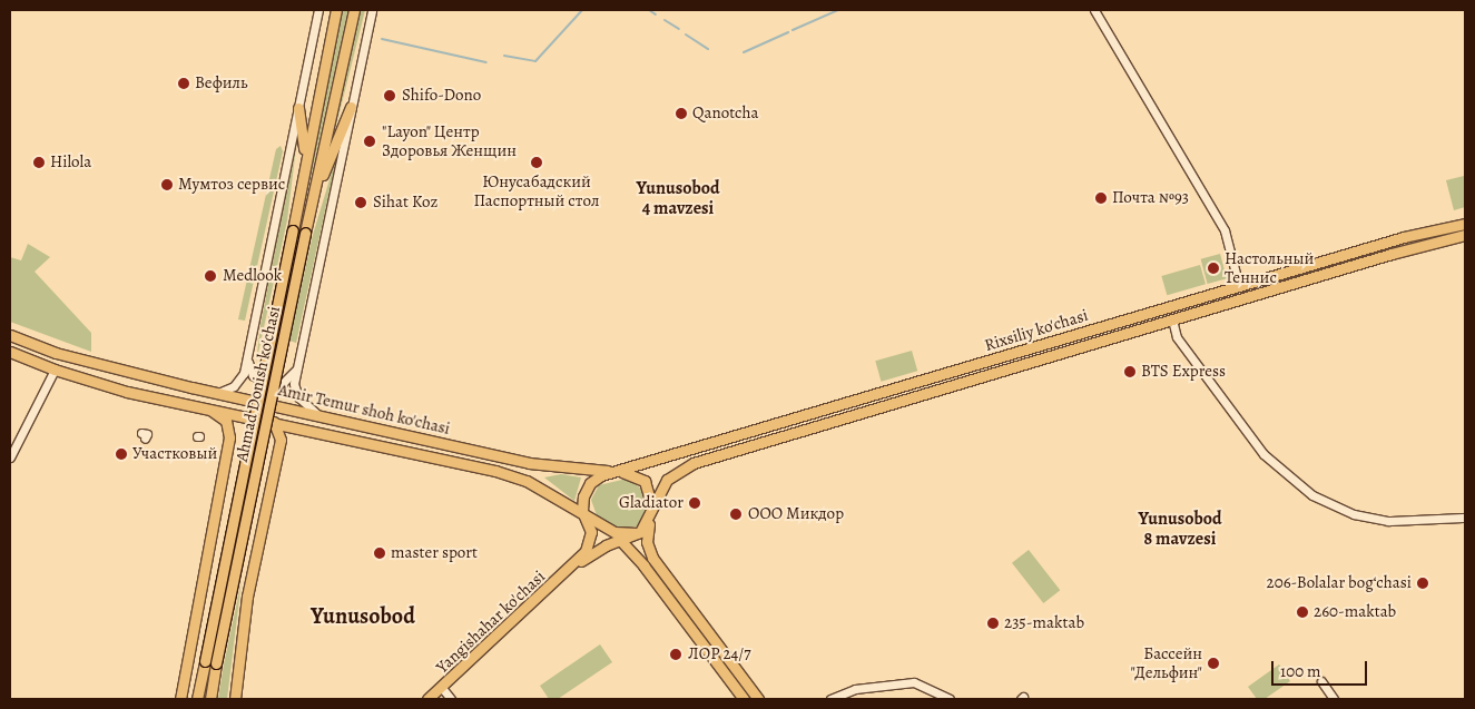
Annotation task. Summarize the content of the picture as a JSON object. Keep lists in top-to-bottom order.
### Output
{
  "streets": {
    "main road": [
      "Rixsiliy ko'chasi",
      "Ahmad Donish ko'chasi",
      "Amir Temur shoh ko'chasi",
      "Yangishahar ko'chasi"
    ]
  },
  "crossings": [
    ["Rixsiliy ko'chasi", "Amir Temur shoh ko'chasi"],
    ["Rixsiliy ko'chasi", "Yangishahar ko'chasi"],
    ["Ahmad Donish ko'chasi", "Amir Temur shoh ko'chasi"],
    ["Amir Temur shoh ko'chasi", "Yangishahar ko'chasi"]
  ],
  "districts": ["Yunusobod 4 mavzesi", "Yunusobod 8 mavzesi", "Yunusobod"],
  "places": [
    "Вефиль",
    "Shifo-Dono",
    "Qanotcha",
    "\"Layon\" Центр Здоровья Женщин",
    "Hilola",
    "Юнусабадский Паспортный стол",
    "Мумтоз сервис",
    "Почта №93",
    "Sihat Koz",
    "Настольный Теннис",
    "Medlook",
    "BTS Express",
    "Участковый",
    "Gladiator",
    "ООО Микдор",
    "master sport",
    "206-Bolalar bogʻchasi",
    "260-maktab",
    "235-maktab",
    "ЛОР 24/7",
    "Бассейн \"Дельфин\""
  ],
  "scale_bar": "100 m"
}
